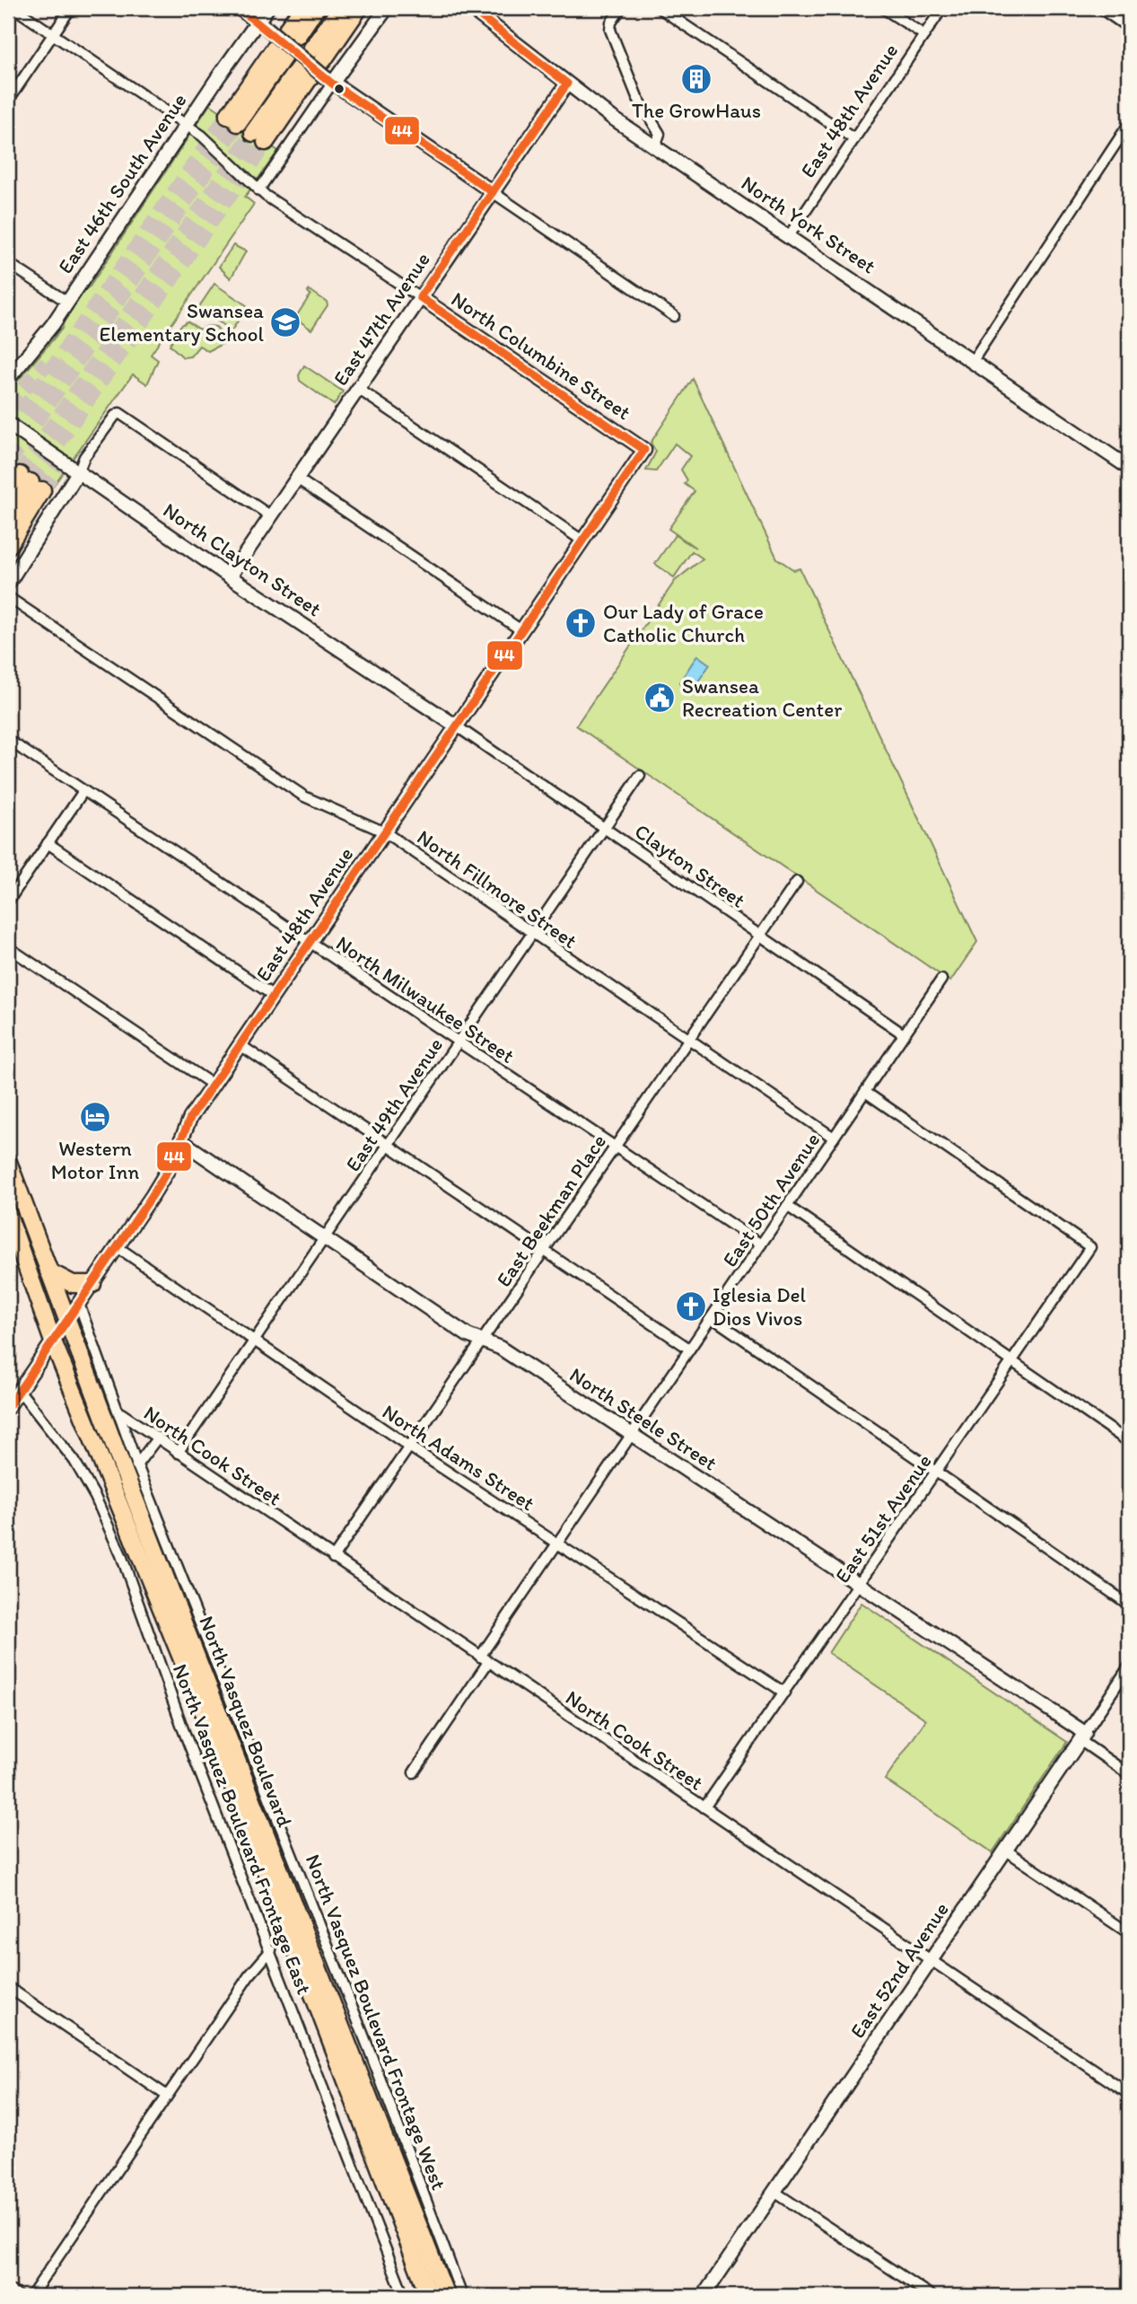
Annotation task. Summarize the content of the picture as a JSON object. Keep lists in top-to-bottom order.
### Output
{
  "streets": {
    "highway": ["North Vasquez Boulevard"],
    "street": [
      "East 48th Avenue",
      "East 46th South Avenue",
      "North York Street",
      "East 47th Avenue",
      "North Columbine Street",
      "North Clayton Street",
      "Clayton Street",
      "North Fillmore Street",
      "North Milwaukee Street",
      "East 49th Avenue",
      "East 50th Avenue",
      "East Beekman Place",
      "North Steele Street",
      "North Cook Street",
      "North Adams Street",
      "East 51st Avenue",
      "North Vasquez Boulevard Frontage East",
      "East 52nd Avenue",
      "North Vasquez Boulevard Frontage West"
    ]
  },
  "crossings": [
    ["East 48th Avenue", "North York Street"],
    ["East 48th Avenue", "North Columbine Street"],
    ["East 48th Avenue", "North Clayton Street"],
    ["East 48th Avenue", "Clayton Street"],
    ["East 48th Avenue", "North Fillmore Street"],
    ["East 48th Avenue", "North Milwaukee Street"],
    ["East 48th Avenue", "North Steele Street"],
    ["East 48th Avenue", "North Adams Street"],
    ["East 48th Avenue", "North Vasquez Boulevard"],
    ["East 48th Avenue", "North Vasquez Boulevard Frontage East"],
    ["East 48th Avenue", "North Vasquez Boulevard Frontage West"],
    ["East 46th South Avenue", "North Columbine Street"],
    ["North York Street", "East 47th Avenue"],
    ["East 47th Avenue", "North Columbine Street"],
    ["East 47th Avenue", "North Clayton Street"],
    ["North Clayton Street", "Clayton Street"],
    ["Clayton Street", "East 49th Avenue"],
    ["Clayton Street", "East 50th Avenue"],
    ["Clayton Street", "East Beekman Place"],
    ["North Fillmore Street", "East 49th Avenue"],
    ["North Fillmore Street", "East 50th Avenue"],
    ["North Fillmore Street", "East Beekman Place"],
    ["North Milwaukee Street", "East 49th Avenue"],
    ["North Milwaukee Street", "East 50th Avenue"],
    ["North Milwaukee Street", "East Beekman Place"],
    ["East 49th Avenue", "North Steele Street"],
    ["East 49th Avenue", "North Cook Street"],
    ["East 49th Avenue", "North Adams Street"],
    ["East 50th Avenue", "North Steele Street"],
    ["East 50th Avenue", "North Cook Street"],
    ["East 50th Avenue", "North Adams Street"],
    ["East 50th Avenue", "East 51st Avenue"],
    ["East Beekman Place", "North Steele Street"],
    ["East Beekman Place", "North Cook Street"],
    ["East Beekman Place", "North Adams Street"],
    ["North Steele Street", "East 51st Avenue"],
    ["North Steele Street", "East 52nd Avenue"],
    ["North Cook Street", "East 51st Avenue"],
    ["North Cook Street", "East 52nd Avenue"],
    ["North Cook Street", "North Vasquez Boulevard Frontage West"],
    ["North Adams Street", "East 51st Avenue"],
    ["North Vasquez Boulevard", "North Vasquez Boulevard Frontage West"]
  ],
  "places": {
    "building": ["The GrowHaus"],
    "school or university": ["Swansea Elementary School"],
    "church": ["Our Lady of Grace Catholic Church", "Iglesia Del Dios Vivos"],
    "public building": ["Swansea Recreation Center"],
    "hotel": ["Western Motor Inn"]
  },
  "lines": ["transit line 44"]
}
